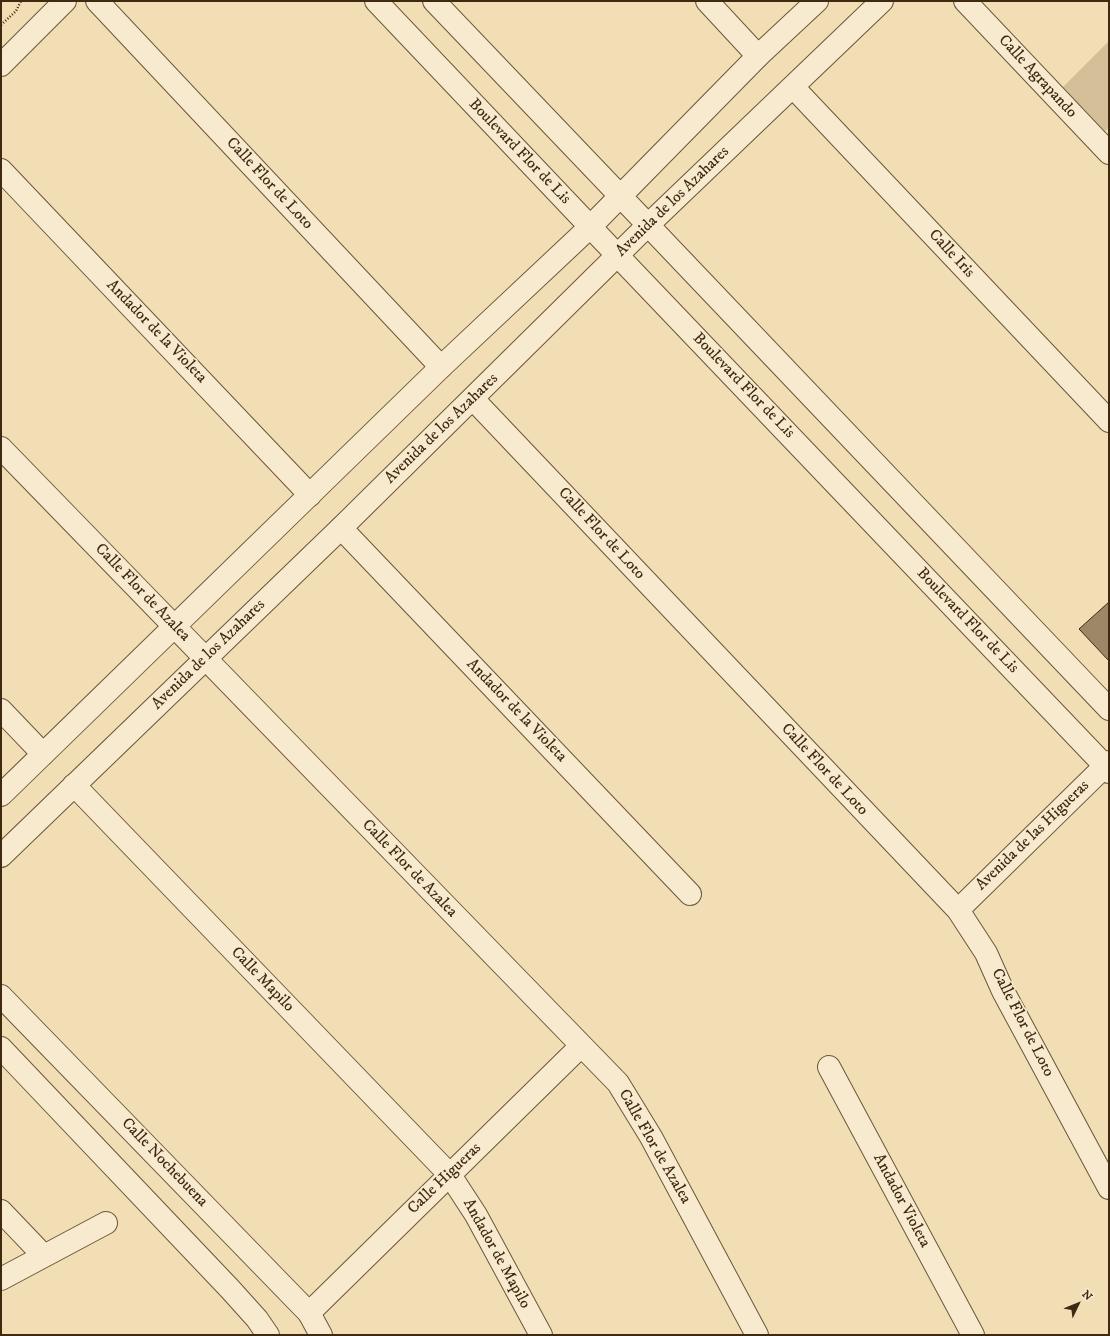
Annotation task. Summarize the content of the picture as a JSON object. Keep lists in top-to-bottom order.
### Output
{
  "streets": {
    "street": [
      "Calle Agrapando",
      "Boulevard Flor de Lis",
      "Calle Flor de Loto",
      "Avenida de los Azahares",
      "Calle Iris",
      "Andador de la Violeta",
      "Calle Flor de Azalea",
      "Avenida de las Higueras",
      "Calle Mapilo",
      "Calle Nochebuena",
      "Calle Higueras",
      "Andador Violeta",
      "Andador de Mapilo"
    ]
  },
  "crossings": [
    ["Boulevard Flor de Lis", "Avenida de los Azahares"],
    ["Boulevard Flor de Lis", "Avenida de las Higueras"],
    ["Calle Flor de Loto", "Avenida de los Azahares"],
    ["Calle Flor de Loto", "Avenida de las Higueras"],
    ["Avenida de los Azahares", "Calle Iris"],
    ["Avenida de los Azahares", "Andador de la Violeta"],
    ["Avenida de los Azahares", "Calle Flor de Azalea"],
    ["Avenida de los Azahares", "Calle Mapilo"],
    ["Calle Flor de Azalea", "Calle Higueras"],
    ["Calle Mapilo", "Calle Higueras"],
    ["Calle Mapilo", "Andador de Mapilo"],
    ["Calle Nochebuena", "Calle Higueras"],
    ["Calle Higueras", "Andador de Mapilo"]
  ],
  "north": "top right"
}
